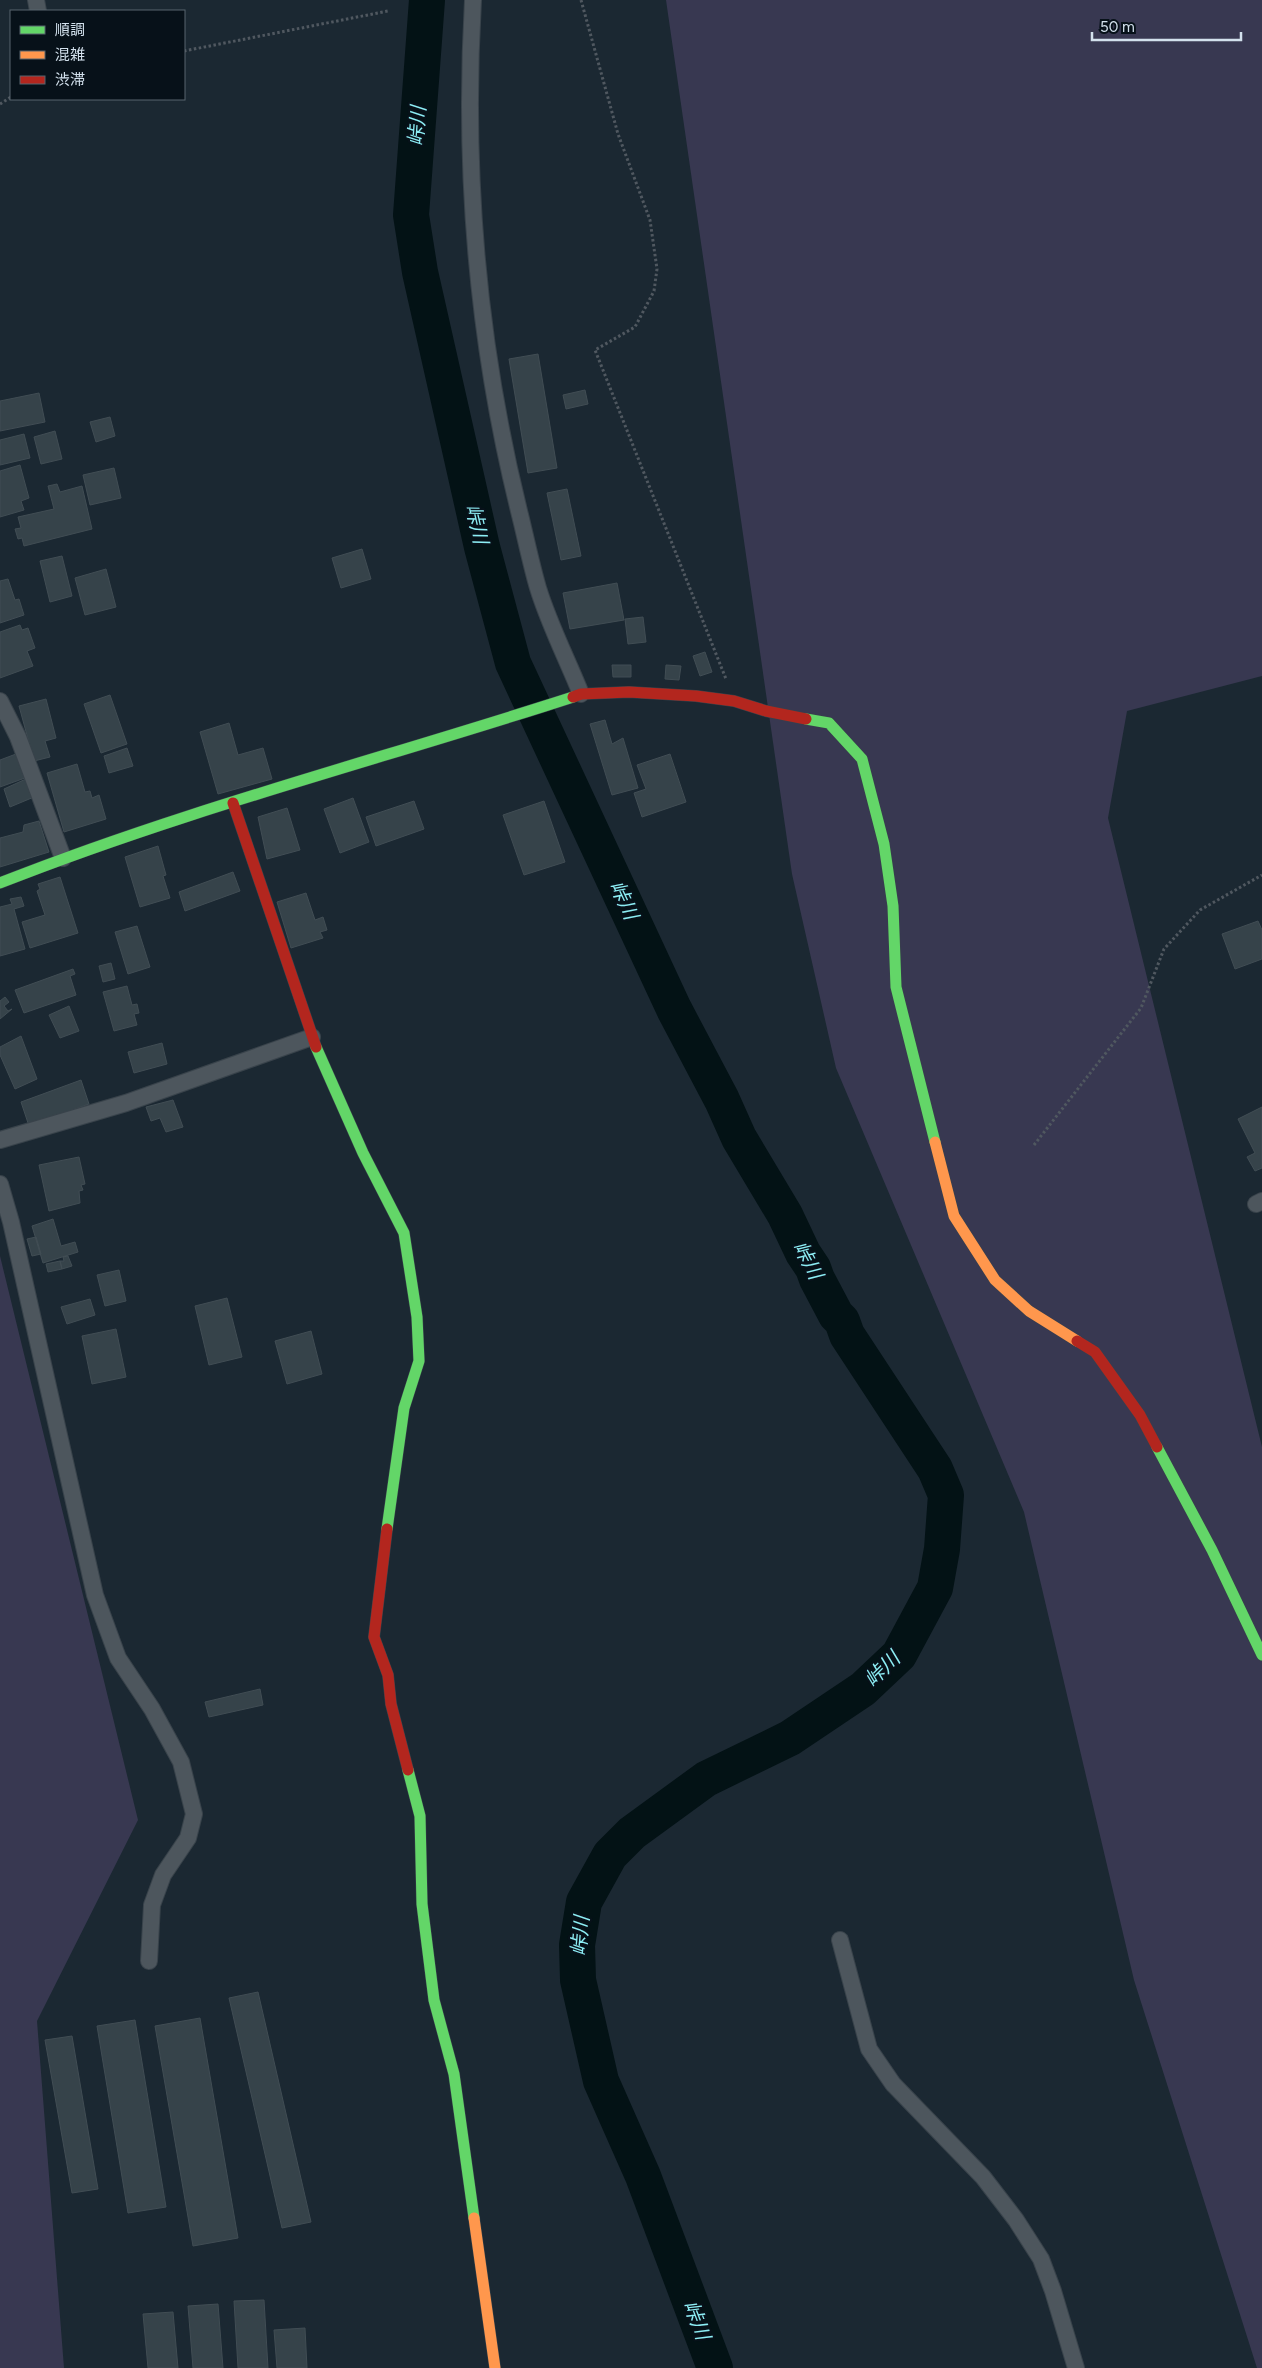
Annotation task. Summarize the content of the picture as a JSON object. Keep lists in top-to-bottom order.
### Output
{
  "water": ["峠川"],
  "legend": ["順調", "混雑", "渋滞"],
  "scale_bar": "50 m"
}
